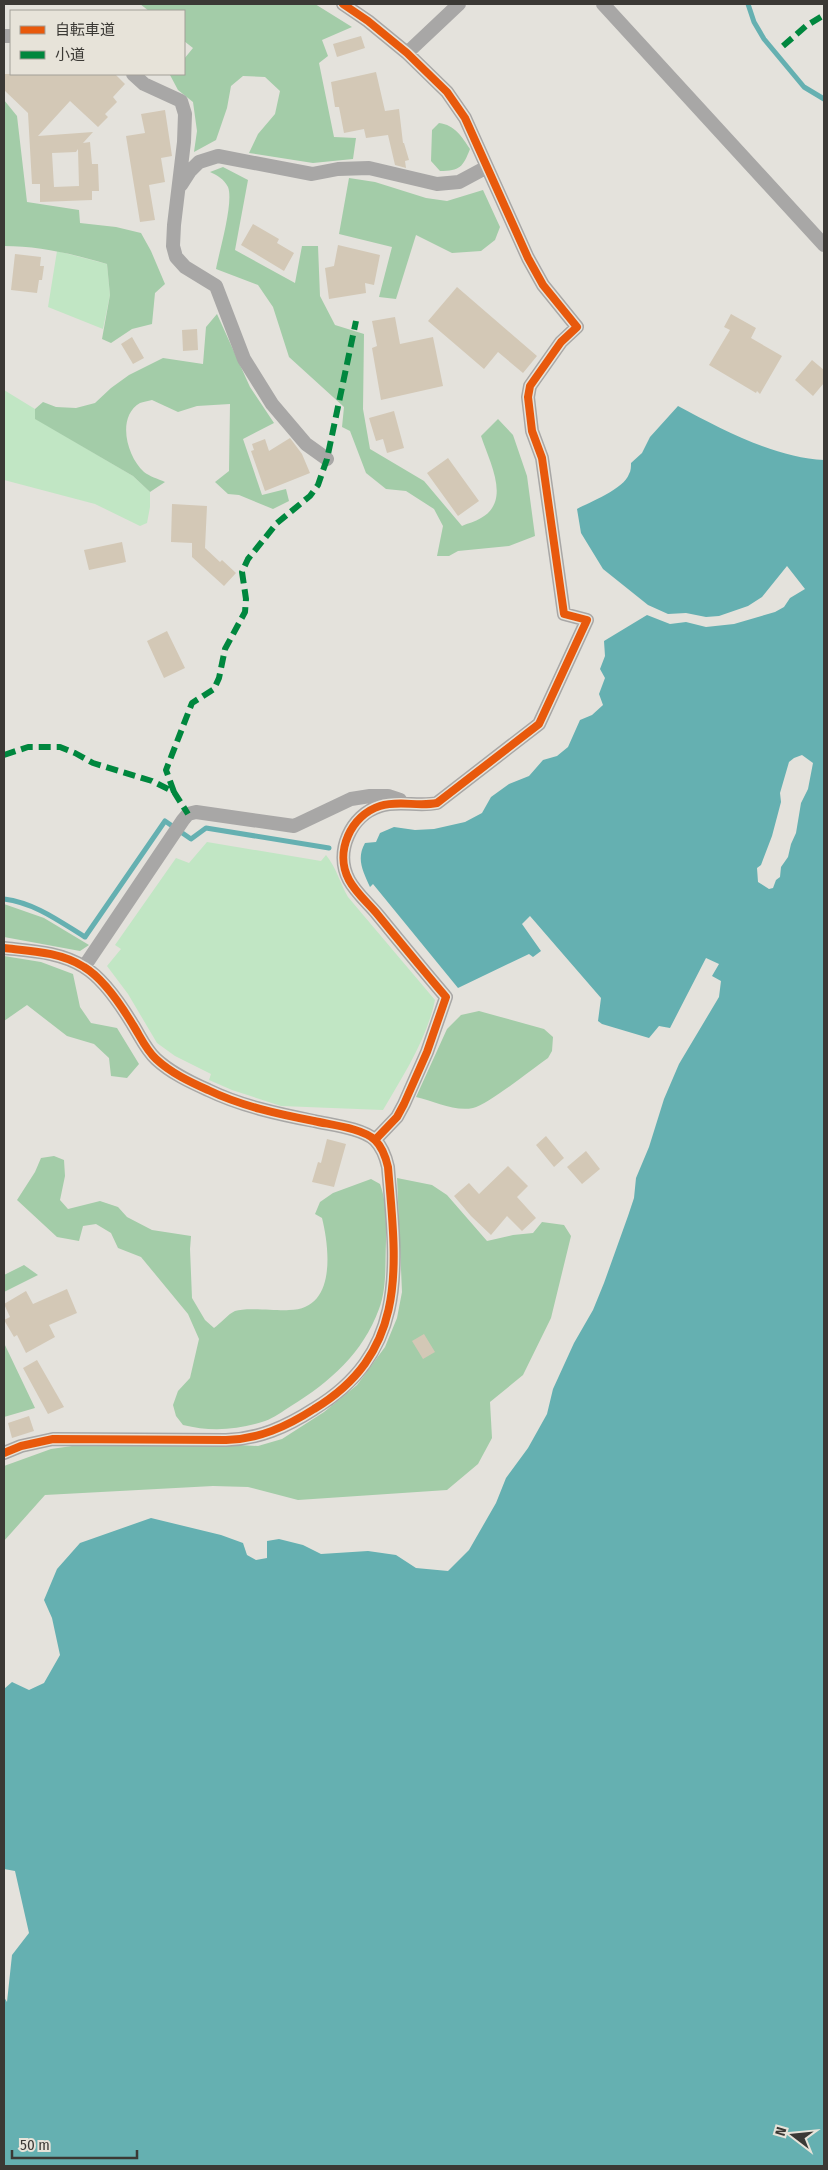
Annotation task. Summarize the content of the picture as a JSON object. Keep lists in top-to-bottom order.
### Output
{
  "legend": ["自転車道", "小道"],
  "scale_bar": "50 m",
  "north": "left"
}
